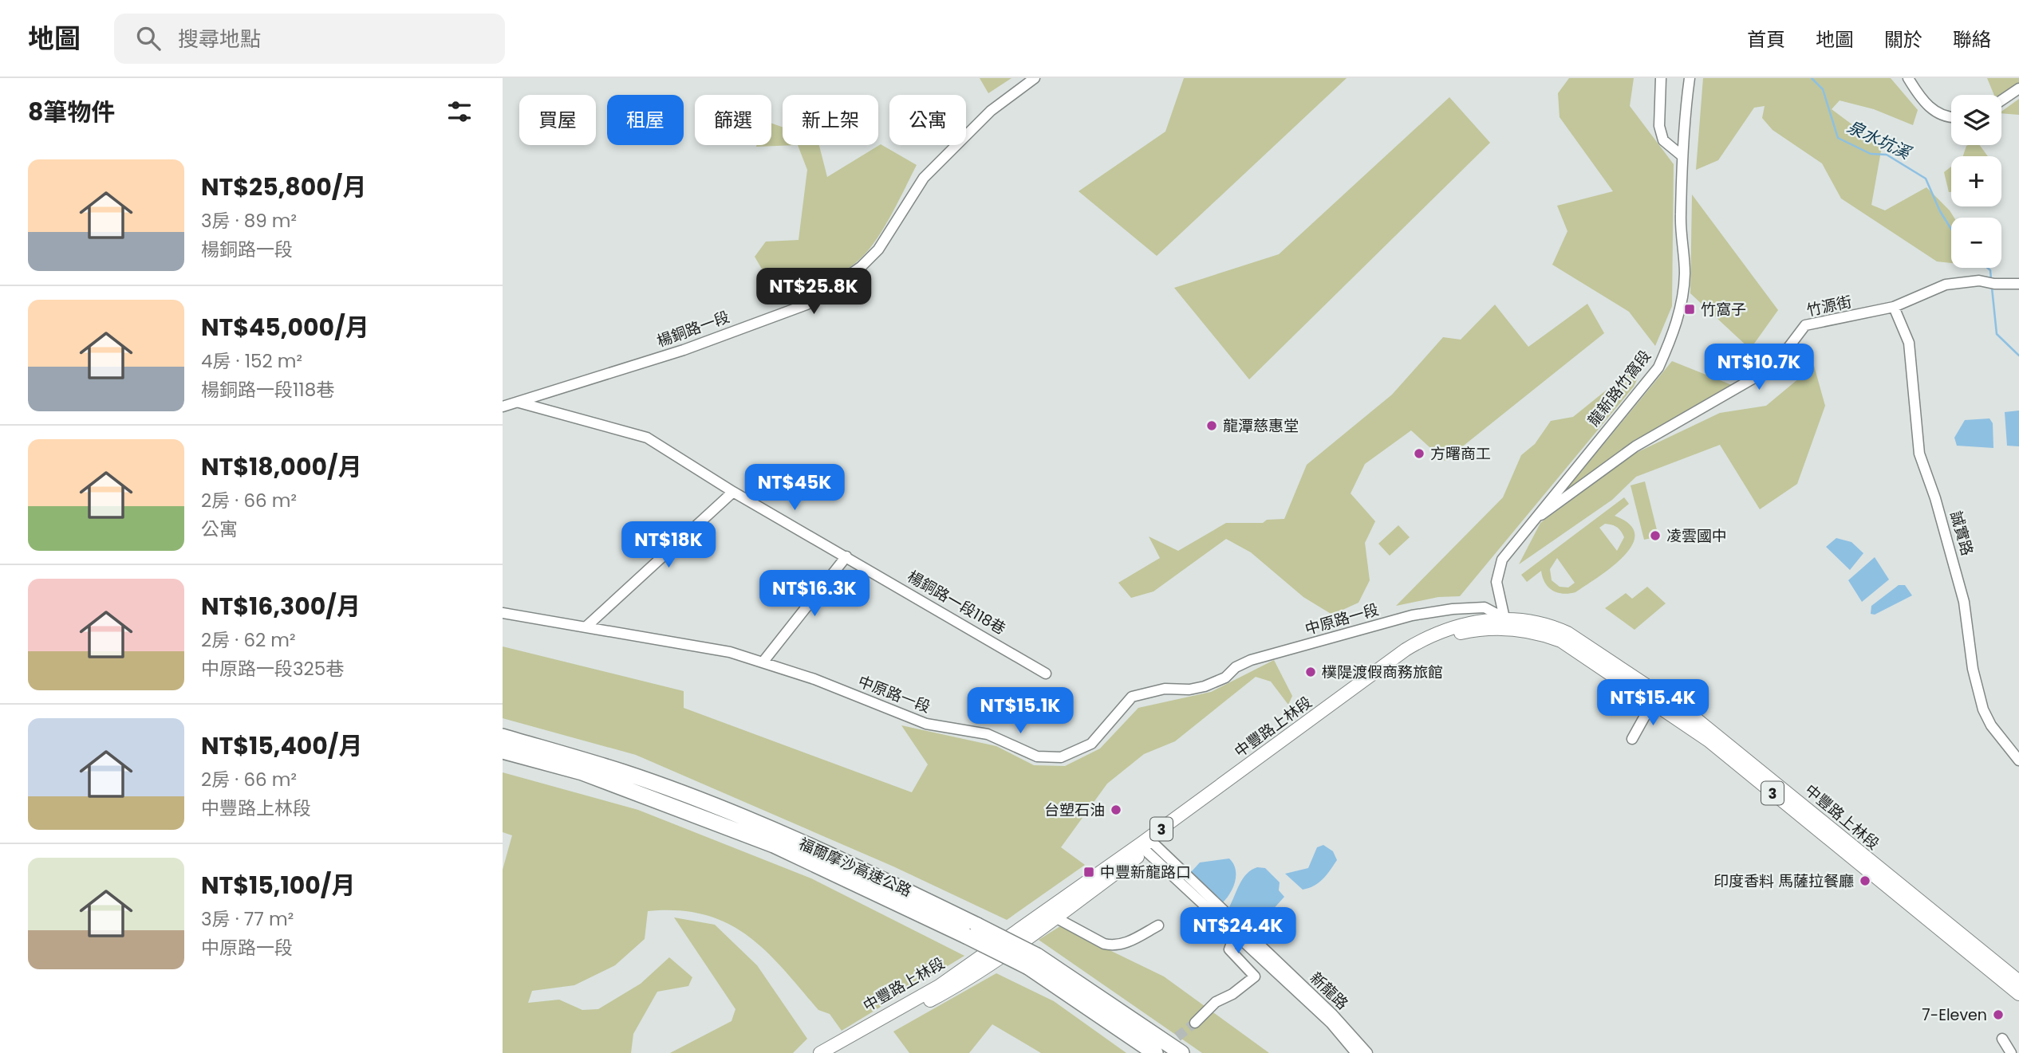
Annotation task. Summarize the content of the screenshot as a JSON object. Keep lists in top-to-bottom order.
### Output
{
  "streets": {
    "highway": ["福爾摩沙高速公路"],
    "main road": ["中豐路上林段", "3"],
    "street": [
      "竹源街",
      "楊銅路一段",
      "龍新路竹窩段",
      "誠實路",
      "楊銅路一段118巷",
      "中原路一段",
      "新龍路"
    ]
  },
  "crossings": [
    ["竹源街", "龍新路竹窩段"],
    ["竹源街", "誠實路"],
    ["楊銅路一段", "楊銅路一段118巷"],
    ["龍新路竹窩段", "中原路一段"],
    ["龍新路竹窩段", "中豐路上林段"],
    ["中原路一段", "中豐路上林段"],
    ["中豐路上林段", "新龍路"]
  ],
  "water": ["泉水坑溪"],
  "places": {
    "transit": ["竹窩子", "中豐新龍路口"],
    "other": [
      "龍潭慈惠堂",
      "方曙商工",
      "凌雲國中",
      "樸隄渡假商務旅館",
      "台塑石油",
      "印度香料 馬薩拉餐廳",
      "7-Eleven"
    ]
  },
  "page": {
    "header": "地圖",
    "search": "搜尋地點",
    "nav": [
      "首頁",
      "地圖",
      "關於",
      "聯絡"
    ],
    "heading": "8筆物件",
    "map_buttons": ["+", "−"],
    "chip": [
      "買屋",
      "租屋",
      "篩選",
      "新上架",
      "公寓"
    ],
    "list": [
      {
        "name": "NT$25,800/月",
        "note": "3房 · 89 m² · 楊銅路一段"
      },
      {
        "name": "NT$45,000/月",
        "note": "4房 · 152 m² · 楊銅路一段118巷"
      },
      {
        "name": "NT$18,000/月",
        "note": "2房 · 66 m² · 公寓"
      },
      {
        "name": "NT$16,300/月",
        "note": "2房 · 62 m² · 中原路一段325巷"
      },
      {
        "name": "NT$15,400/月",
        "note": "2房 · 66 m² · 中豐路上林段"
      },
      {
        "name": "NT$15,100/月",
        "note": "3房 · 77 m² · 中原路一段"
      }
    ],
    "price": [
      "NT$25.8K",
      "NT$10.7K",
      "NT$45K",
      "NT$18K",
      "NT$16.3K",
      "NT$15.4K",
      "NT$15.1K",
      "NT$24.4K"
    ]
  }
}
